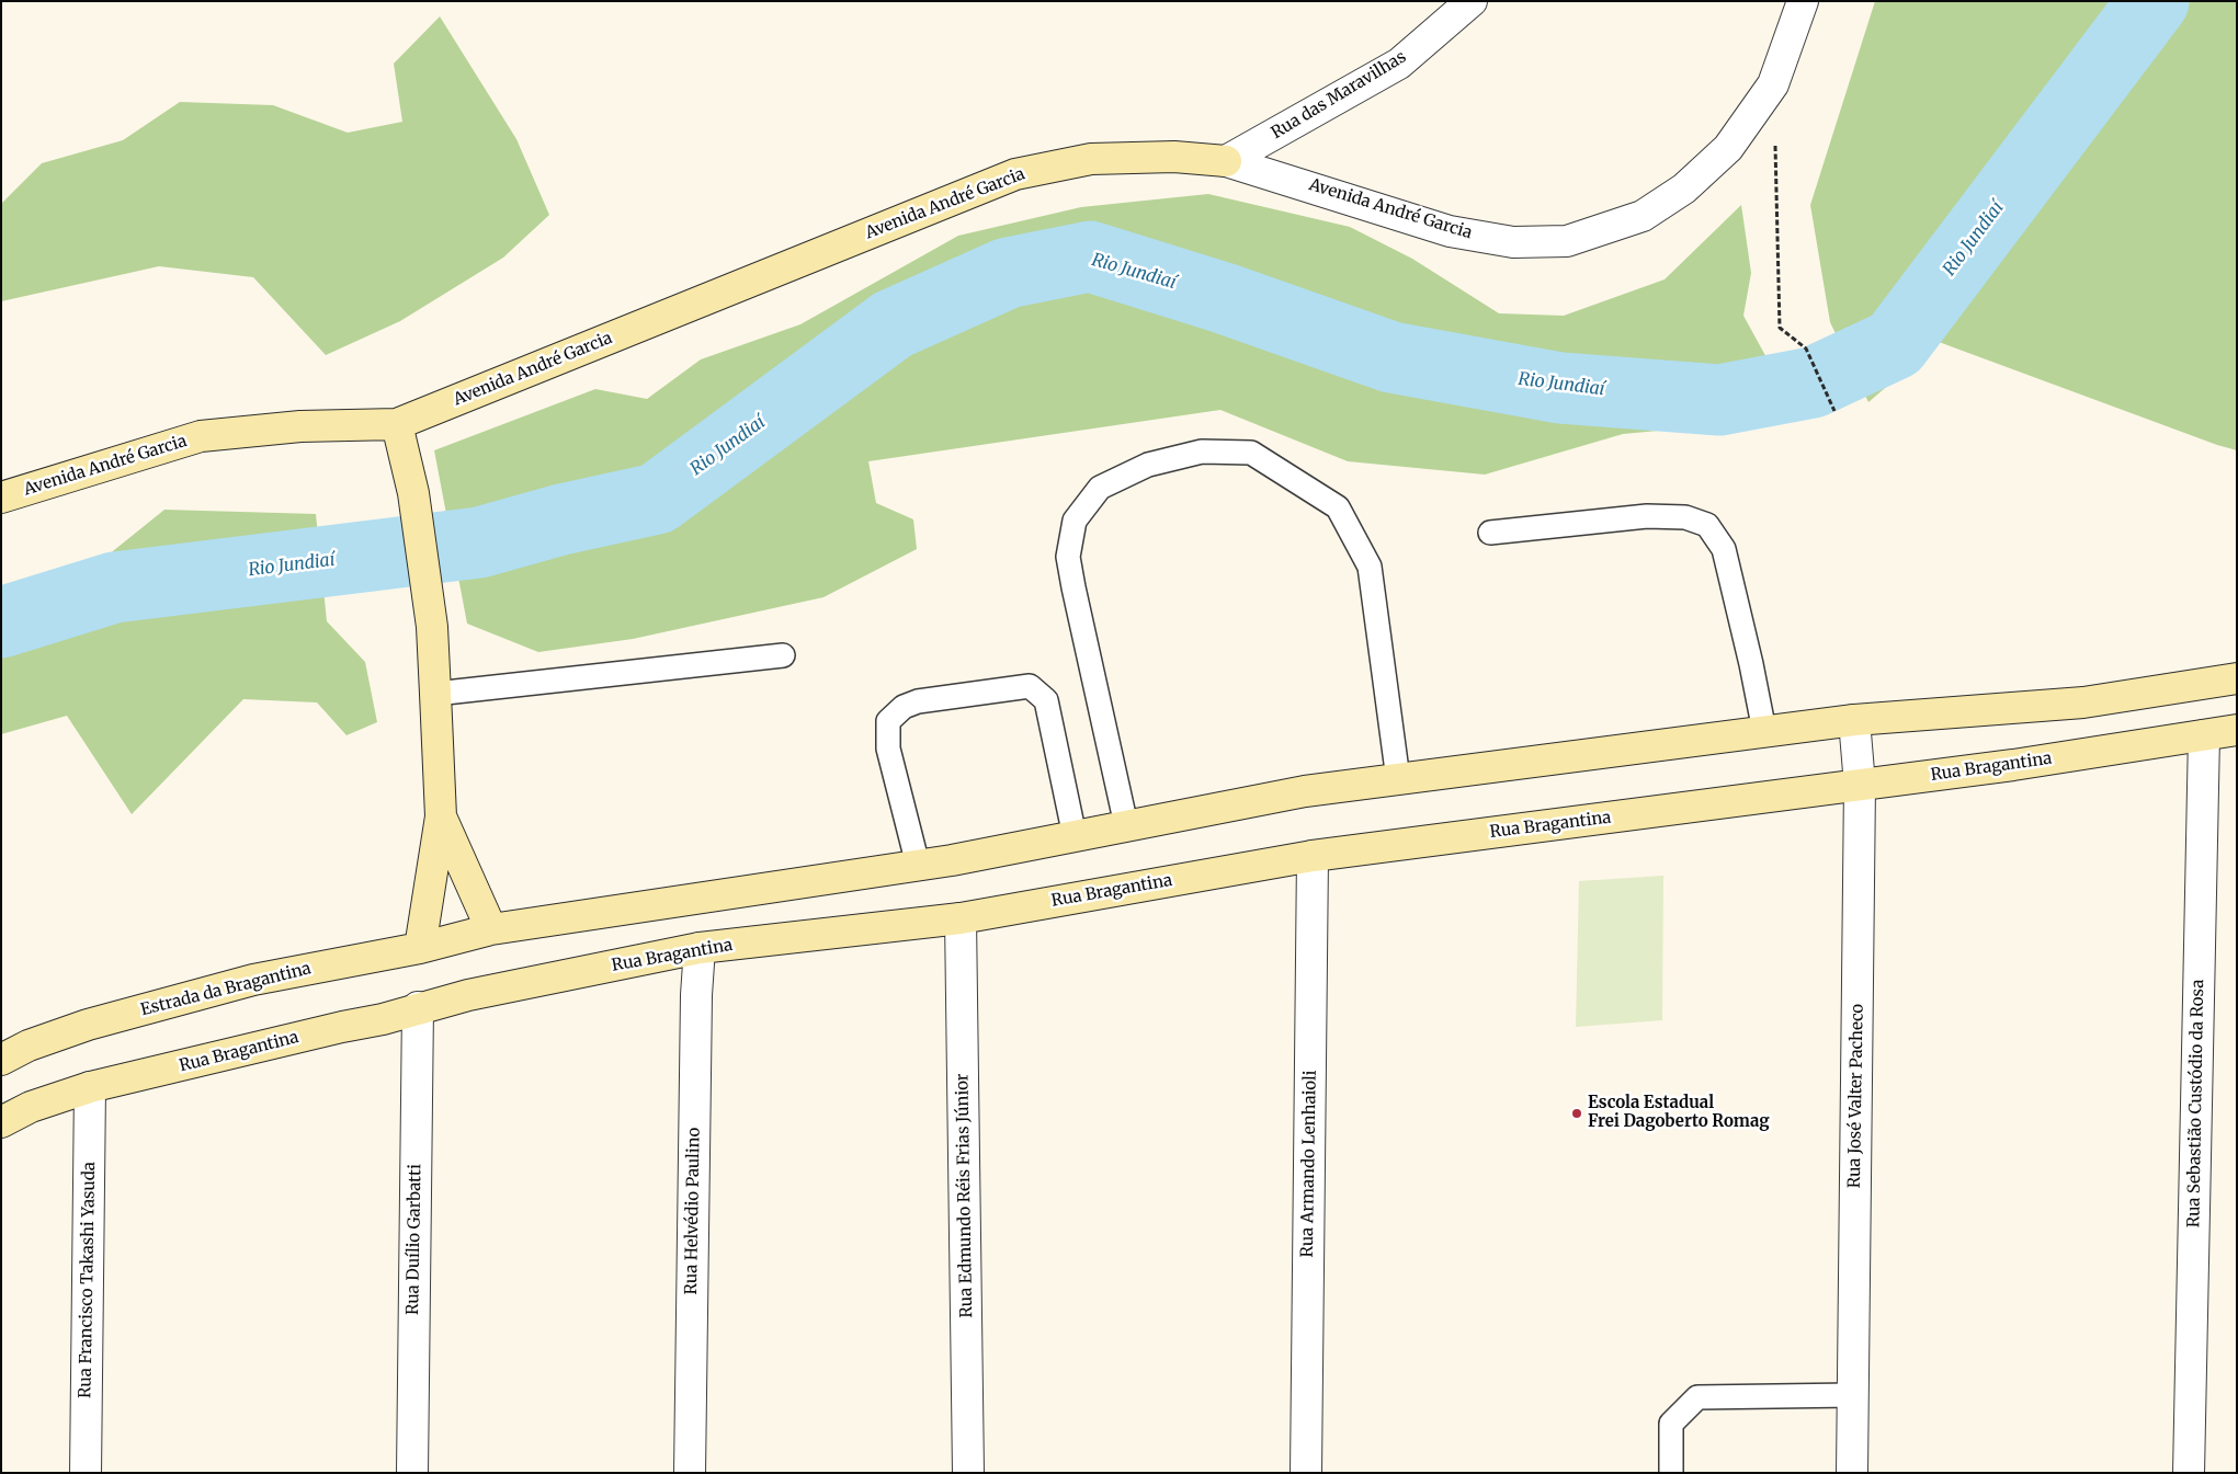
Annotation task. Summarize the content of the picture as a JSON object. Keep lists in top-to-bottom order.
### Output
{
  "streets": {
    "main road": ["Avenida André Garcia", "Rua Bragantina", "Estrada da Bragantina"],
    "street": [
      "Rua das Maravilhas",
      "Rua José Valter Pacheco",
      "Rua Sebastião Custódio da Rosa",
      "Rua Armando Lenhaioli",
      "Rua Edmundo Réis Frias Júnior",
      "Rua Helvédio Paulino",
      "Rua Duílio Garbatti",
      "Rua Francisco Takashi Yasuda"
    ]
  },
  "crossings": [
    ["Rua das Maravilhas", "Avenida André Garcia"],
    ["Rua Bragantina", "Rua José Valter Pacheco"],
    ["Rua Bragantina", "Rua Sebastião Custódio da Rosa"],
    ["Rua Bragantina", "Rua Armando Lenhaioli"],
    ["Rua Bragantina", "Rua Edmundo Réis Frias Júnior"],
    ["Rua Bragantina", "Rua Helvédio Paulino"],
    ["Rua Bragantina", "Rua Duílio Garbatti"],
    ["Rua Bragantina", "Rua Francisco Takashi Yasuda"]
  ],
  "water": ["Rio Jundiaí"],
  "places": ["Escola Estadual Frei Dagoberto Romag"]
}
